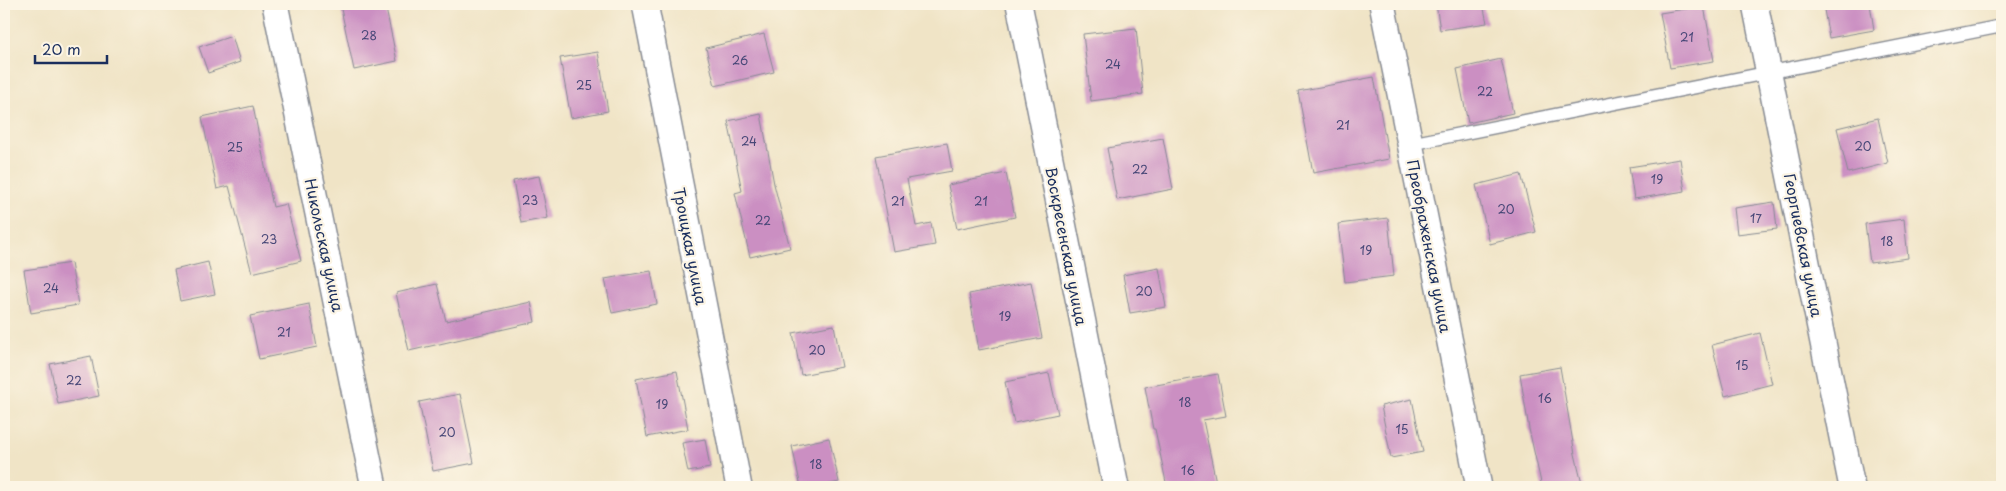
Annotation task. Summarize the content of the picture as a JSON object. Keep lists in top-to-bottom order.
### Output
{
  "streets": {
    "street": [
      "Никольская улица",
      "Георгиевская улица",
      "Троицкая улица",
      "Воскресенская улица",
      "Преображенская улица"
    ]
  },
  "house_numbers": [
    "28",
    "21",
    "26",
    "24",
    "25",
    "22",
    "21",
    "24",
    "20",
    "25",
    "22",
    "19",
    "23",
    "21",
    "21",
    "20",
    "17",
    "22",
    "23",
    "18",
    "19",
    "24",
    "20",
    "19",
    "21",
    "20",
    "15",
    "22",
    "16",
    "18",
    "19",
    "15",
    "20",
    "18",
    "16"
  ],
  "scale_bar": "20 m"
}
